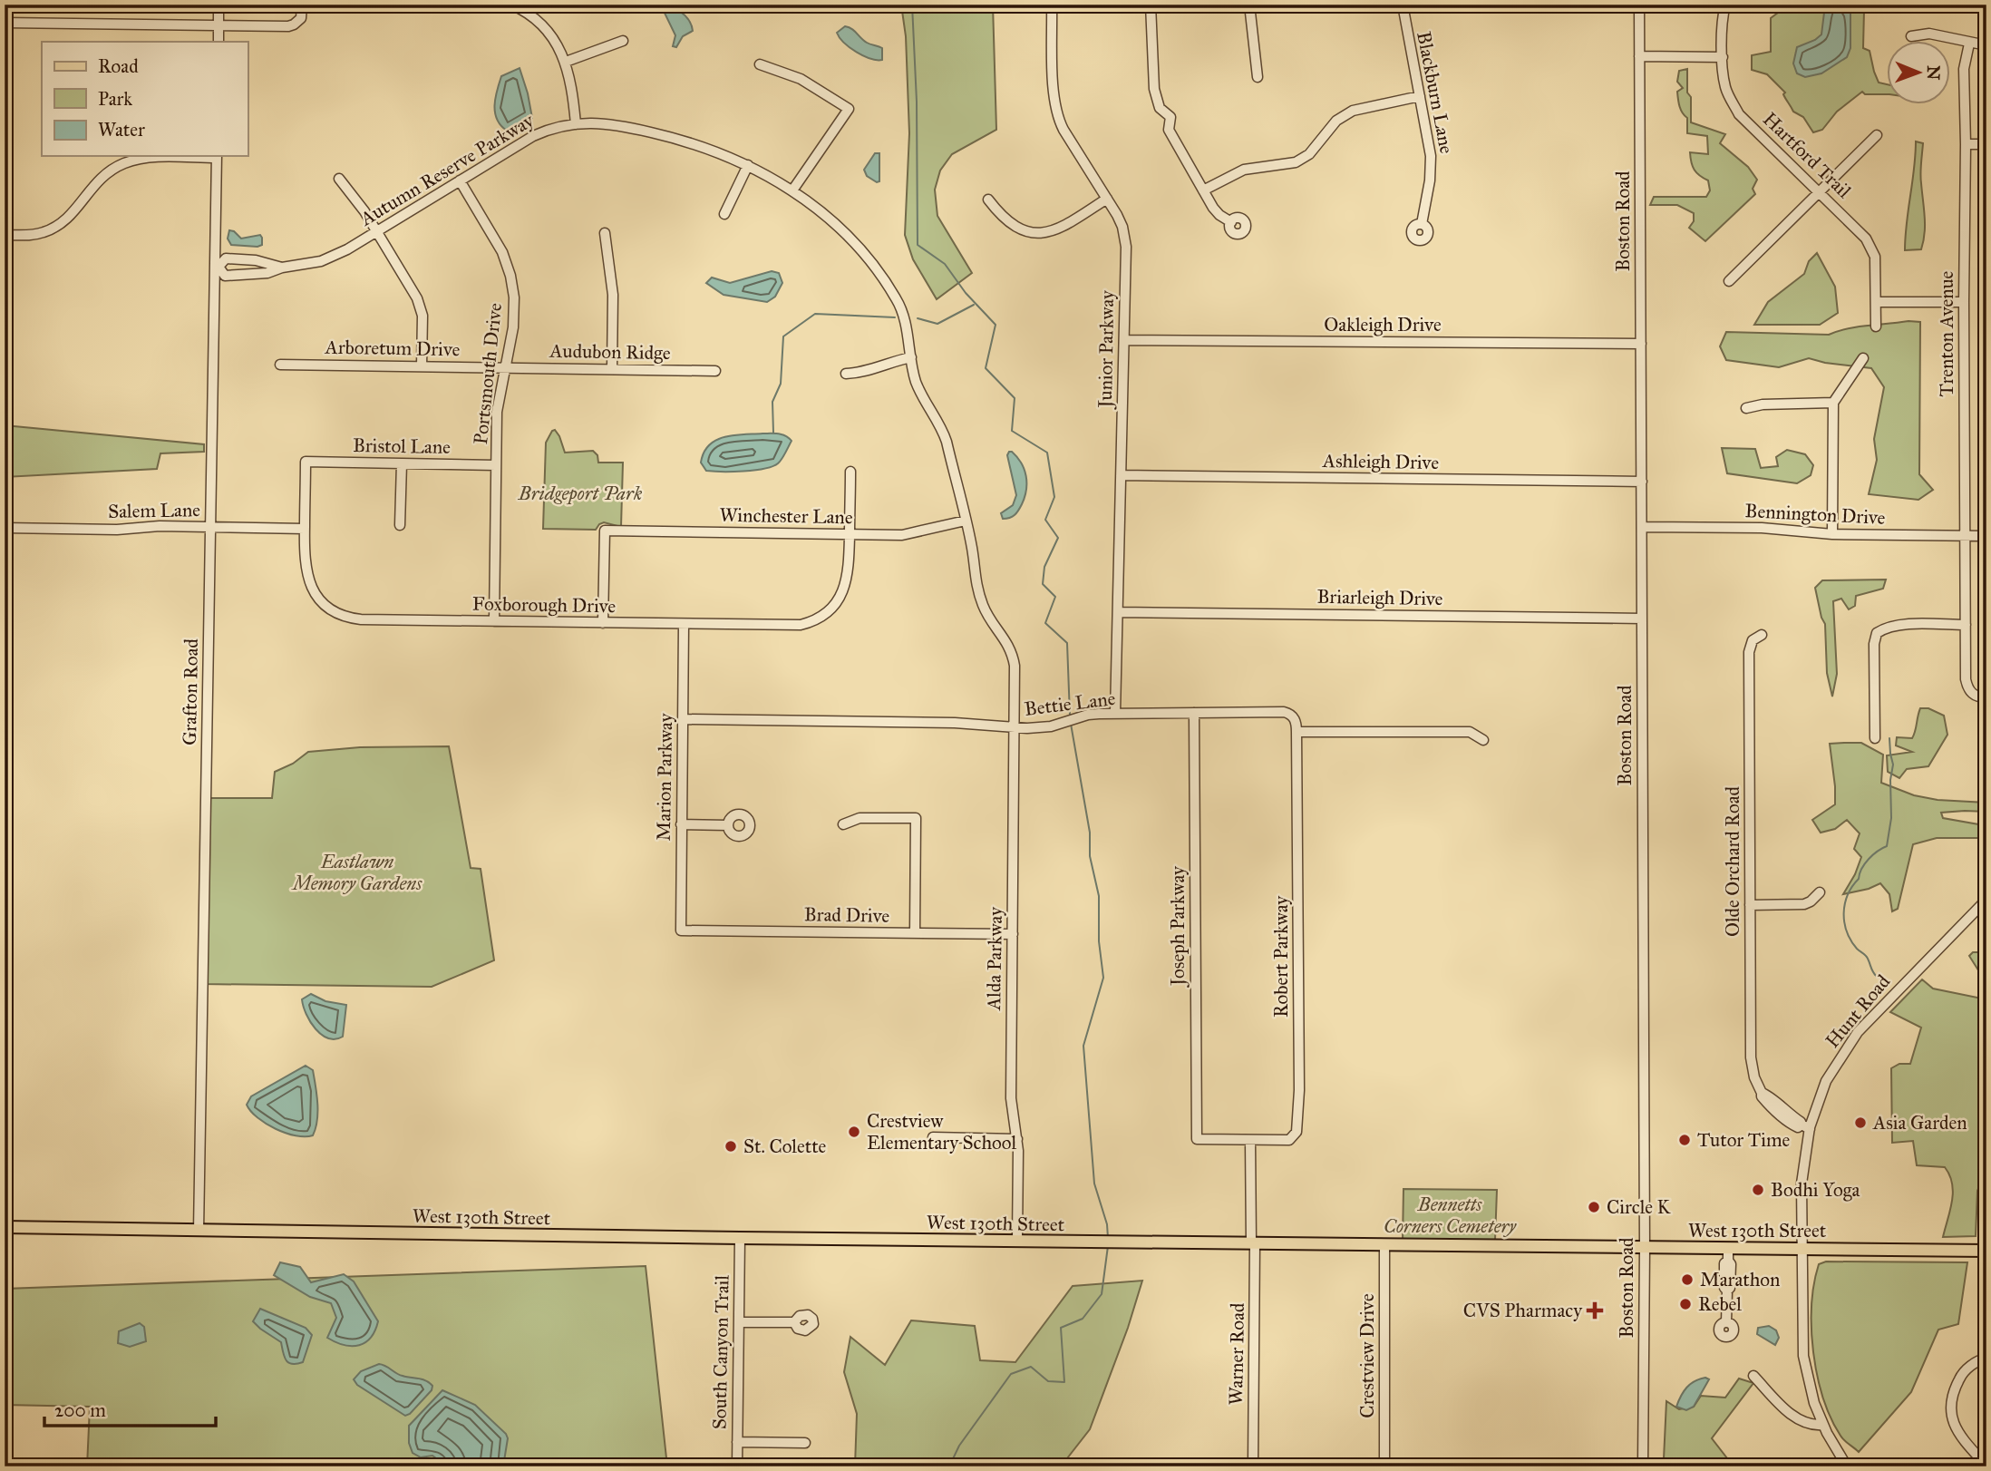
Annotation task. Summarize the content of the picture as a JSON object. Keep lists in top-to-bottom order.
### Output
{
  "streets": {
    "main road": ["West 130th Street"],
    "street": [
      "Blackburn Lane",
      "Hartford Trail",
      "Autumn Reserve Parkway",
      "Boston Road",
      "Oakleigh Drive",
      "Trenton Avenue",
      "Arboretum Drive",
      "Junior Parkway",
      "Audubon Ridge",
      "Portsmouth Drive",
      "Bristol Lane",
      "Ashleigh Drive",
      "Salem Lane",
      "Bennington Drive",
      "Winchester Lane",
      "Briarleigh Drive",
      "Foxborough Drive",
      "Grafton Road",
      "Bettie Lane",
      "Marion Parkway",
      "Olde Orchard Road",
      "Brad Drive",
      "Joseph Parkway",
      "Robert Parkway",
      "Alda Parkway",
      "Hunt Road",
      "South Canyon Trail",
      "Warner Road",
      "Crestview Drive"
    ]
  },
  "crossings": [
    ["Autumn Reserve Parkway", "Portsmouth Drive"],
    ["Autumn Reserve Parkway", "Winchester Lane"],
    ["Autumn Reserve Parkway", "Grafton Road"],
    ["Autumn Reserve Parkway", "Alda Parkway"],
    ["Boston Road", "Oakleigh Drive"],
    ["Boston Road", "Ashleigh Drive"],
    ["Boston Road", "Bennington Drive"],
    ["Boston Road", "Briarleigh Drive"],
    ["Boston Road", "West 130th Street"],
    ["Oakleigh Drive", "Junior Parkway"],
    ["Trenton Avenue", "Bennington Drive"],
    ["Arboretum Drive", "Audubon Ridge"],
    ["Arboretum Drive", "Portsmouth Drive"],
    ["Junior Parkway", "Ashleigh Drive"],
    ["Junior Parkway", "Briarleigh Drive"],
    ["Junior Parkway", "Bettie Lane"],
    ["Audubon Ridge", "Portsmouth Drive"],
    ["Portsmouth Drive", "Bristol Lane"],
    ["Portsmouth Drive", "Foxborough Drive"],
    ["Bristol Lane", "Foxborough Drive"],
    ["Salem Lane", "Foxborough Drive"],
    ["Salem Lane", "Grafton Road"],
    ["Winchester Lane", "Foxborough Drive"],
    ["Foxborough Drive", "Marion Parkway"],
    ["Grafton Road", "West 130th Street"],
    ["Bettie Lane", "Marion Parkway"],
    ["Bettie Lane", "Joseph Parkway"],
    ["Bettie Lane", "Robert Parkway"],
    ["Bettie Lane", "Alda Parkway"],
    ["Marion Parkway", "Brad Drive"],
    ["Olde Orchard Road", "Hunt Road"],
    ["Brad Drive", "Alda Parkway"],
    ["Joseph Parkway", "Robert Parkway"],
    ["Robert Parkway", "Warner Road"],
    ["Alda Parkway", "West 130th Street"],
    ["Hunt Road", "West 130th Street"],
    ["West 130th Street", "South Canyon Trail"],
    ["West 130th Street", "Warner Road"],
    ["West 130th Street", "Crestview Drive"]
  ],
  "parks": ["Bridgeport Park", "Eastlawn Memory Gardens", "Bennetts Corners Cemetery"],
  "places": {
    "other": [
      "Asia Garden",
      "Crestview Elementary School",
      "Tutor Time",
      "St. Colette",
      "Bodhi Yoga",
      "Circle K",
      "Marathon",
      "Rebel"
    ],
    "health": ["CVS Pharmacy"]
  },
  "legend": ["Road", "Park", "Water"],
  "scale_bar": "200 m",
  "north": "right"
}
